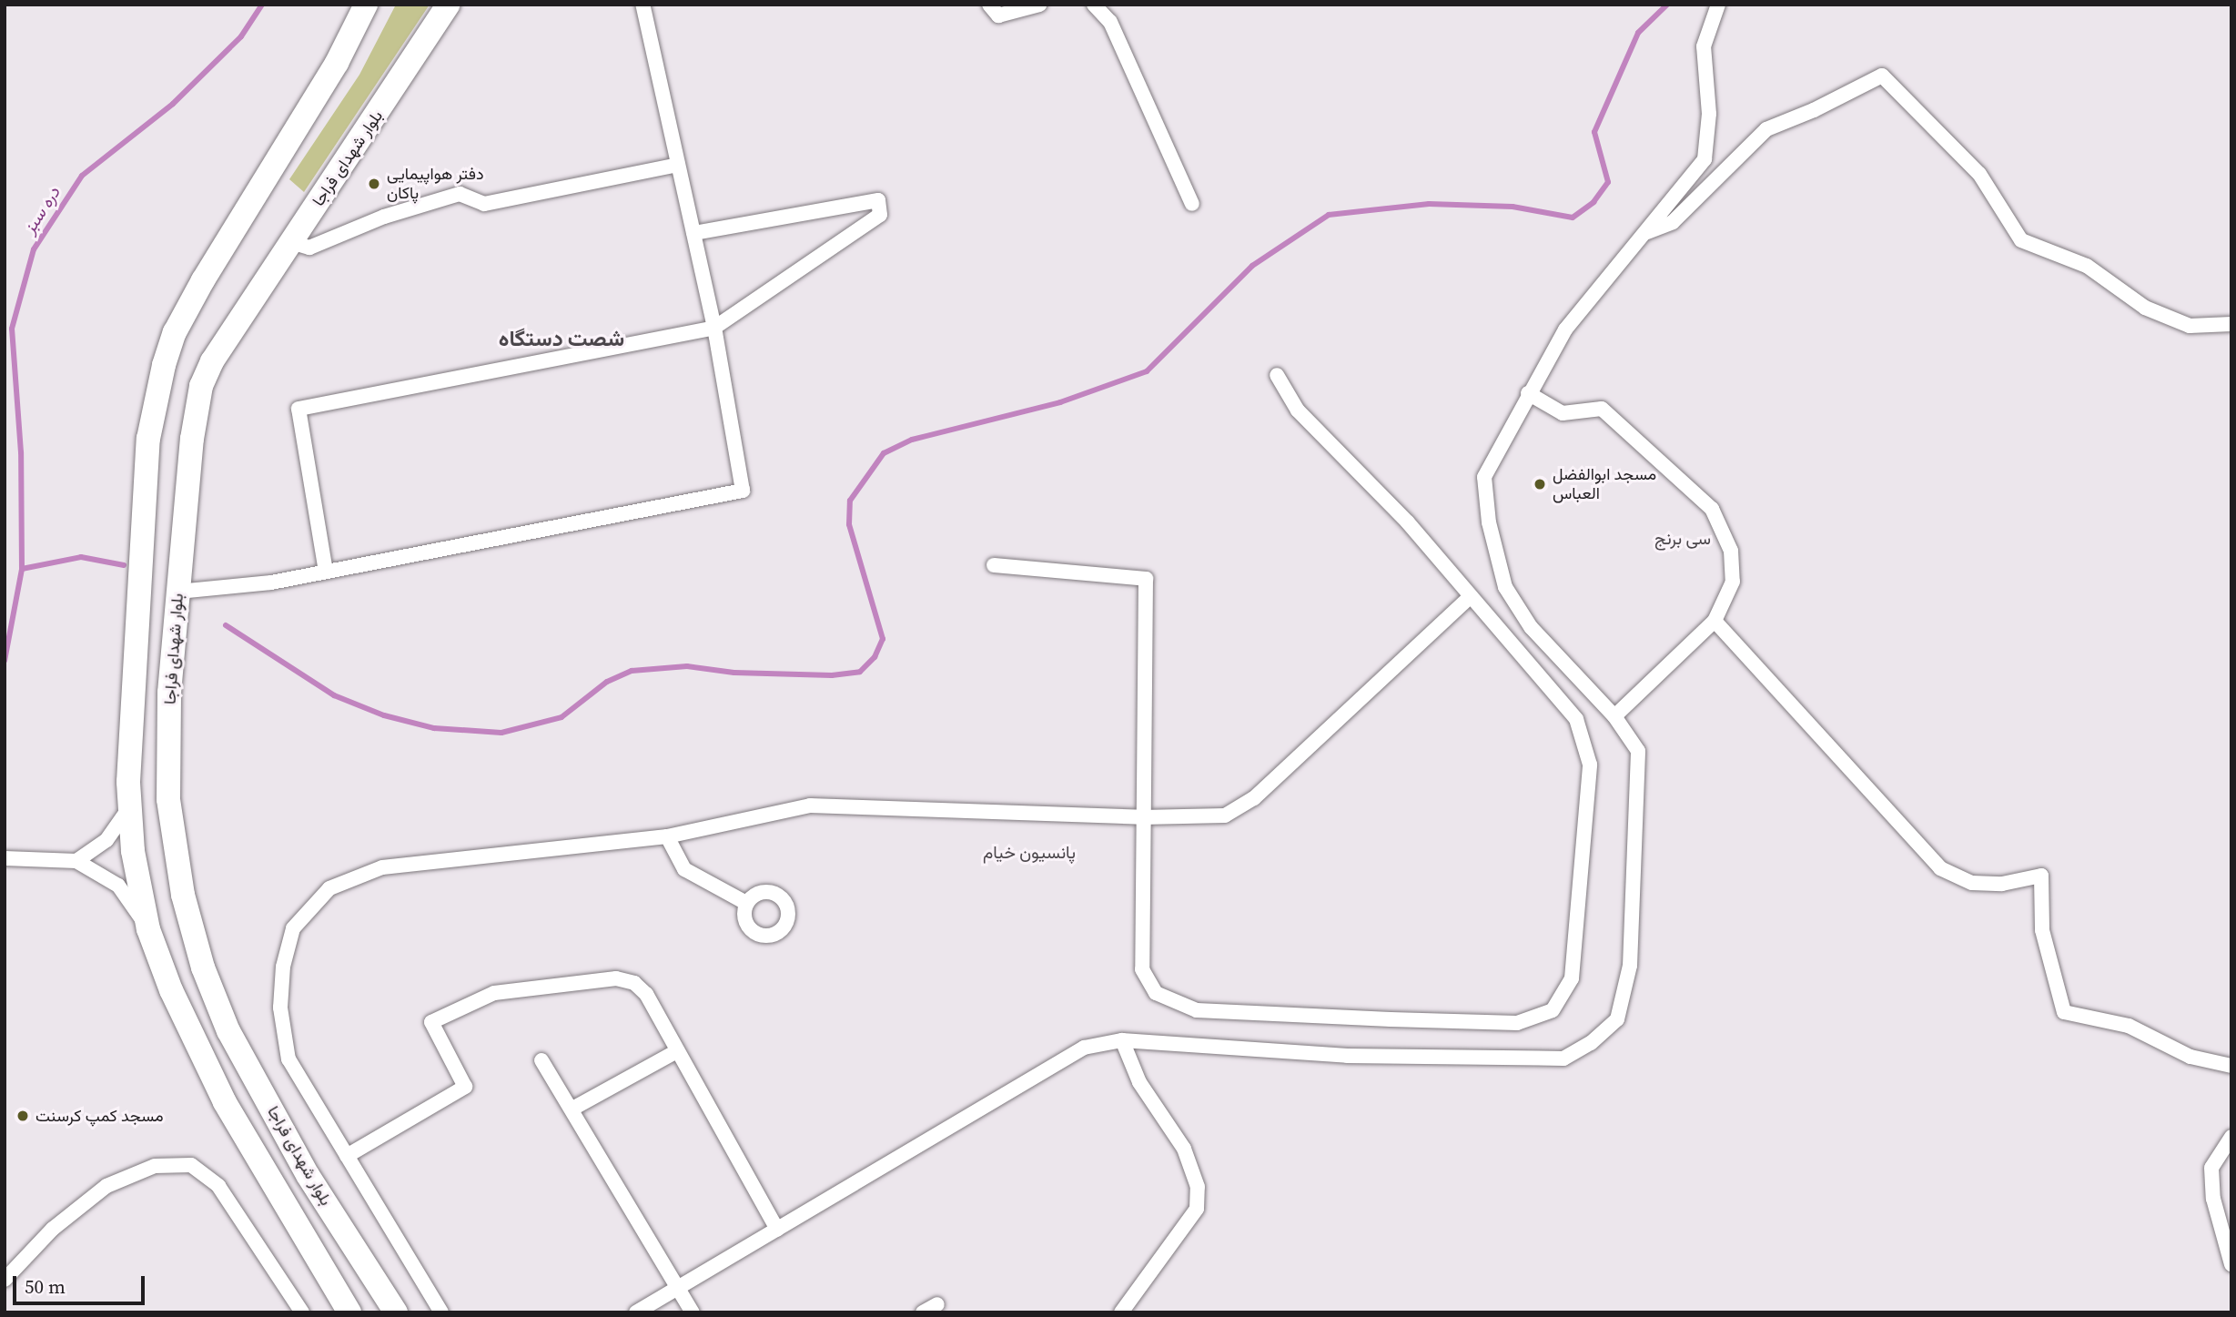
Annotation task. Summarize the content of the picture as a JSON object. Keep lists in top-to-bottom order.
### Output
{
  "streets": {
    "main road": ["بلوار شهدای فراجا"]
  },
  "districts": ["شصت دستگاه", "سی برنج", "پانسیون خیام"],
  "water": ["دره سبز"],
  "places": ["دفتر هواپیمایی پاکان", "مسجد ابوالفضل العباس", "مسجد کمپ کرسنت"],
  "scale_bar": "50 m"
}
